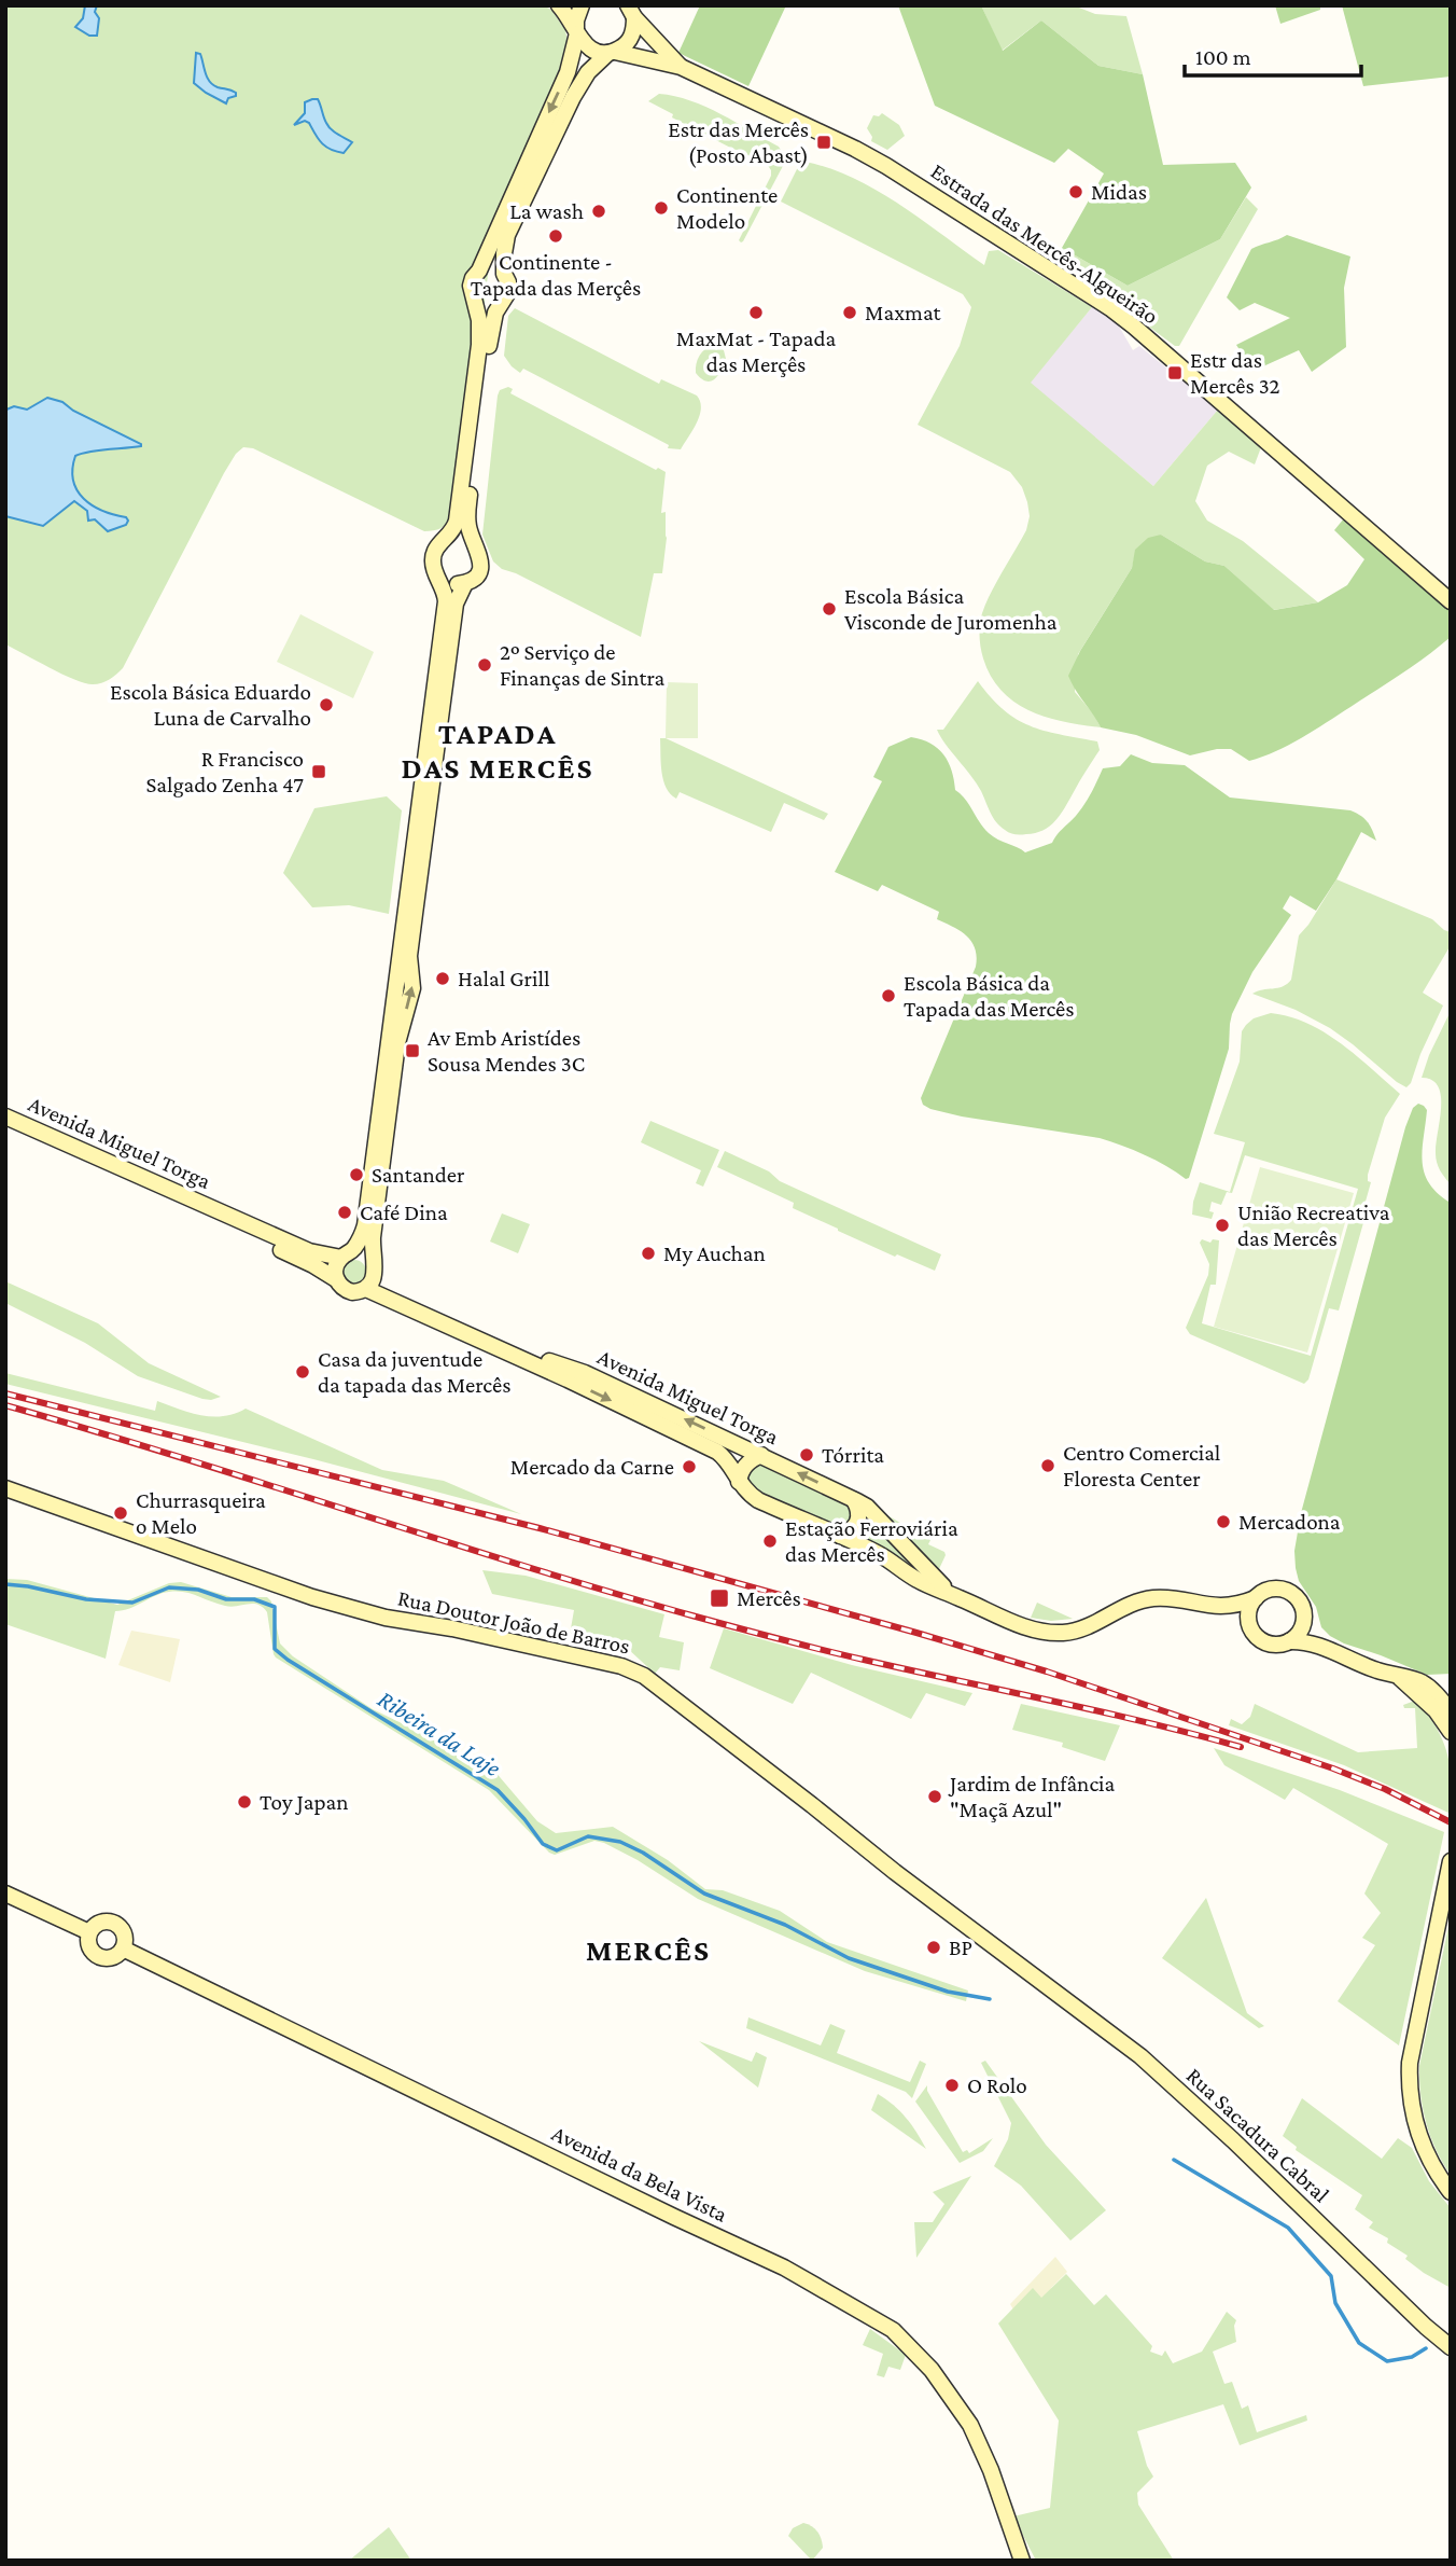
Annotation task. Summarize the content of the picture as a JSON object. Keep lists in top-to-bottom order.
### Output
{
  "streets": {
    "street": [
      "Estrada das Mercês-Algueirão",
      "Avenida Miguel Torga",
      "Rua Doutor João de Barros",
      "Rua Sacadura Cabral",
      "Avenida da Bela Vista"
    ]
  },
  "crossings": [
    ["Rua Doutor João de Barros", "Rua Sacadura Cabral"]
  ],
  "districts": ["TAPADA DAS MERCÊS", "MERCÊS"],
  "water": ["Ribeira da Laje"],
  "places": {
    "transit": [
      "Estr das Mercês (Posto Abast)",
      "Estr das Mercês 32",
      "R Francisco Salgado Zenha 47",
      "Av Emb Aristídes Sousa Mendes 3C",
      "Mercês"
    ],
    "other": [
      "Midas",
      "Continente Modelo",
      "La wash",
      "Continente - Tapada das Merçês",
      "MaxMat - Tapada das Merçês",
      "Maxmat",
      "Escola Básica Visconde de Juromenha",
      "2º Serviço de Finanças de Sintra",
      "Escola Básica Eduardo Luna de Carvalho",
      "Halal Grill",
      "Escola Básica da Tapada das Mercês",
      "Santander",
      "Café Dina",
      "União Recreativa das Mercês",
      "My Auchan",
      "Casa da juventude da tapada das Mercês",
      "Tórrita",
      "Centro Comercial Floresta Center",
      "Mercado da Carne",
      "Churrasqueira o Melo",
      "Mercadona",
      "Estação Ferroviária das Mercês",
      "Jardim de Infância \"Maçã Azul\"",
      "Toy Japan",
      "BP",
      "O Rolo"
    ]
  },
  "scale_bar": "100 m"
}
